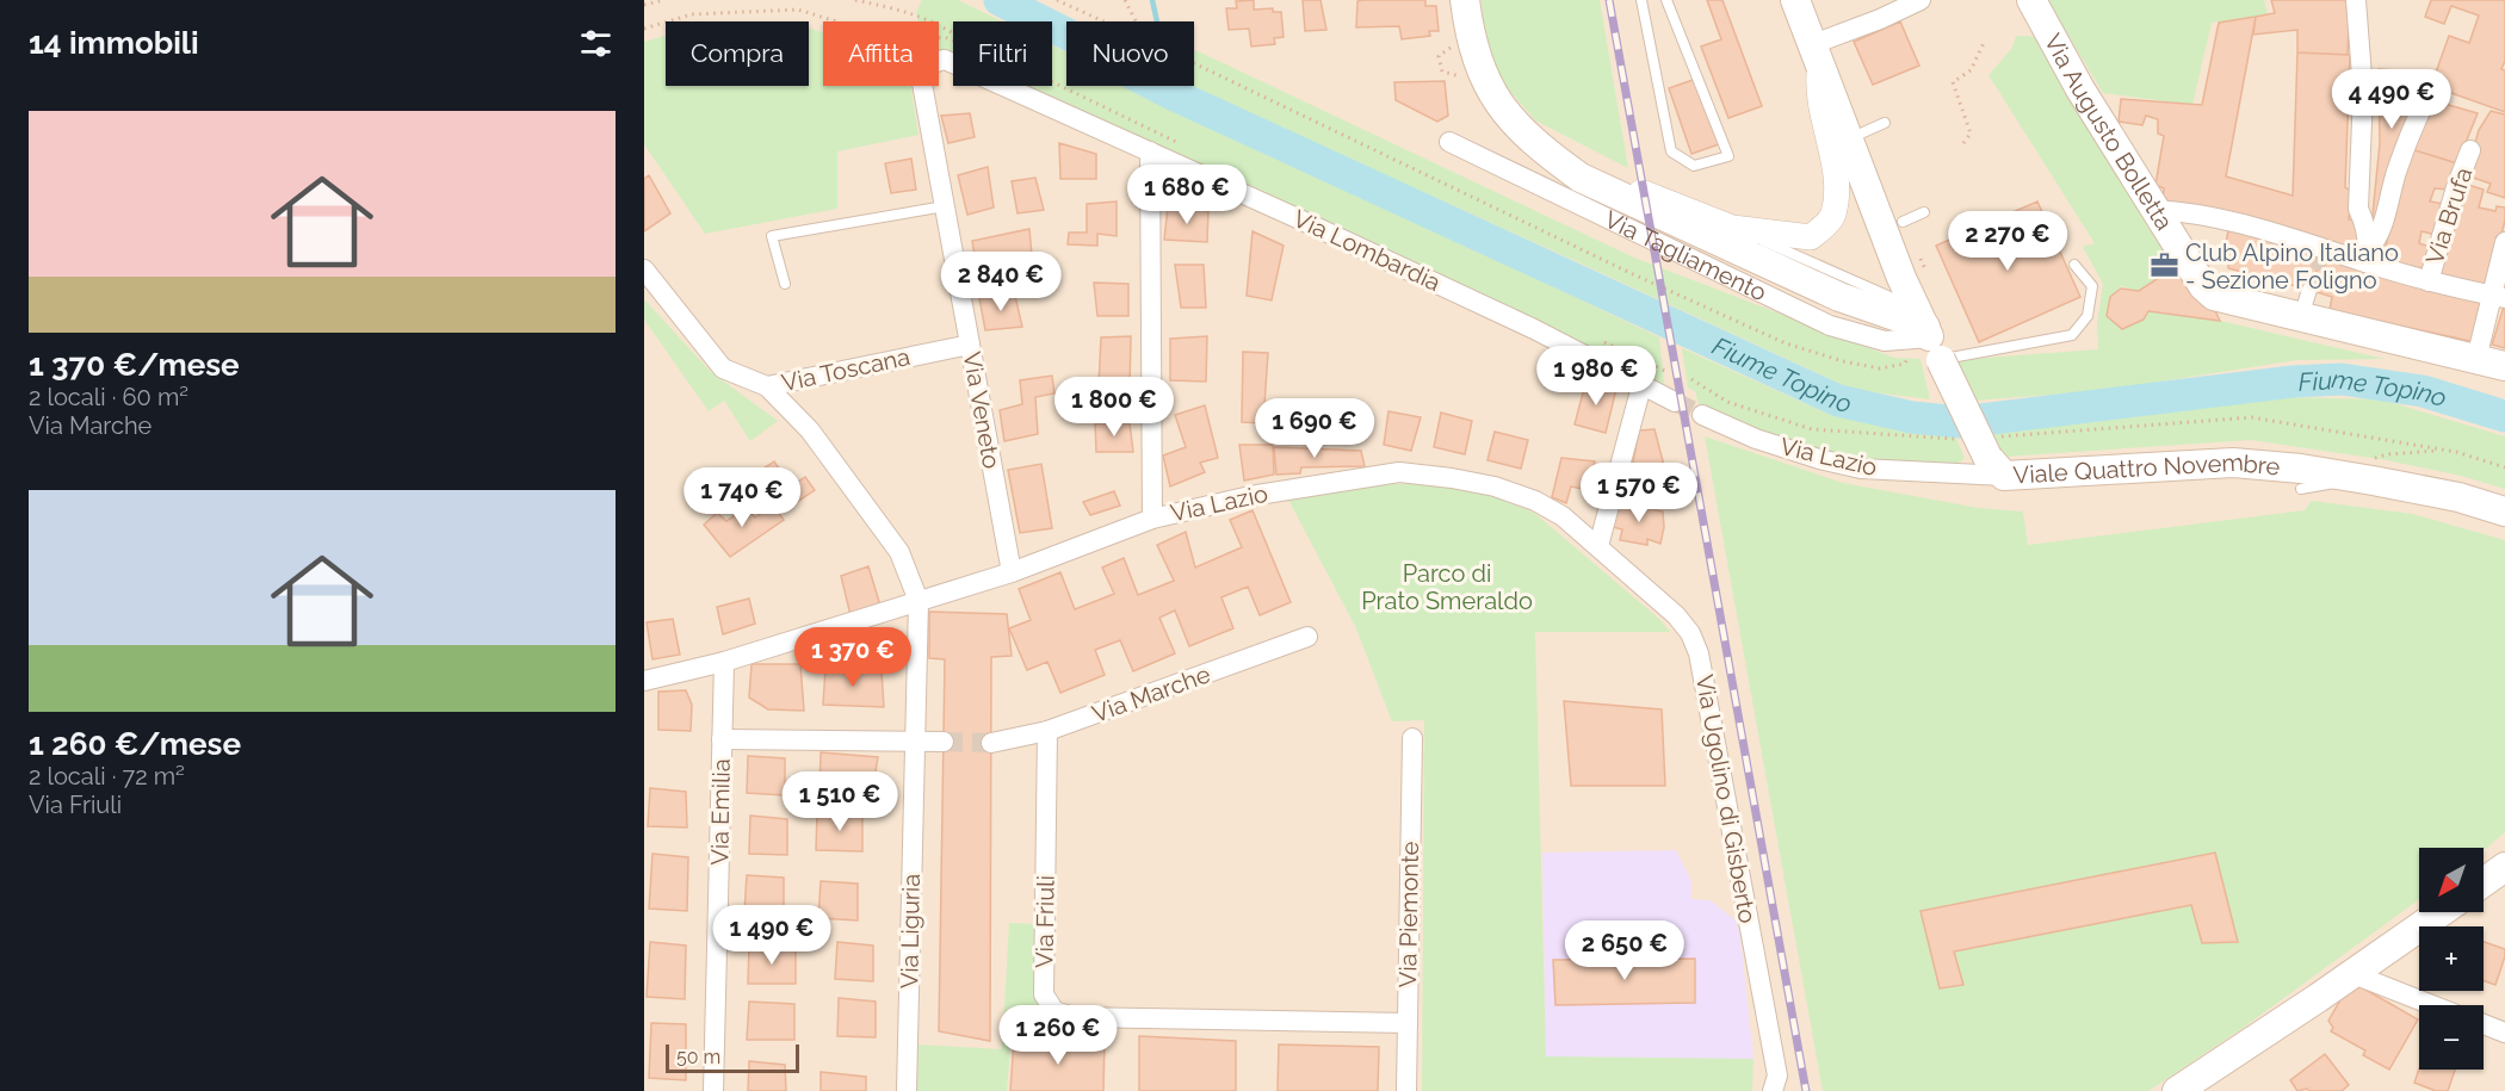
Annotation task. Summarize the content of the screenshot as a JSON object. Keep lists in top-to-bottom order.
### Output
{
  "streets": {
    "main road": ["Via Augusto Bolletta", "Via Tagliamento", "Viale Quattro Novembre"],
    "street": [
      "Via Brufa",
      "Via Lombardia",
      "Via Toscana",
      "Via Veneto",
      "Via Lazio",
      "Via Marche",
      "Via Ugolino di Gisberto",
      "Via Emilia",
      "Via Piemonte",
      "Via Friuli",
      "Via Liguria"
    ]
  },
  "crossings": [
    ["Via Lombardia", "Via Veneto"],
    ["Via Tagliamento", "Viale Quattro Novembre"],
    ["Via Toscana", "Via Veneto"],
    ["Via Veneto", "Via Lazio"],
    ["Via Lazio", "Viale Quattro Novembre"],
    ["Via Lazio", "Via Ugolino di Gisberto"],
    ["Via Lazio", "Via Emilia"],
    ["Via Lazio", "Via Liguria"],
    ["Via Marche", "Via Friuli"],
    ["Via Piemonte", "Via Friuli"]
  ],
  "water": ["Fiume Topino"],
  "parks": ["Parco di Prato Smeraldo"],
  "places": {
    "office": ["Club Alpino Italiano - Sezione Foligno"]
  },
  "scale_bar": "50 m",
  "north": "bottom left",
  "page": {
    "heading": "14 immobili",
    "chip": [
      "Compra",
      "Affitta",
      "Filtri",
      "Nuovo"
    ],
    "price": [
      "4 490 €",
      "1 680 €",
      "2 270 €",
      "2 840 €",
      "1 980 €",
      "1 800 €",
      "1 690 €",
      "1 570 €",
      "1 740 €",
      "1 370 €",
      "1 510 €",
      "1 490 €",
      "2 650 €",
      "1 260 €"
    ],
    "list": [
      {
        "name": "1 370 €/mese",
        "note": "2 locali · 60 m² · Via Marche"
      },
      {
        "name": "1 260 €/mese",
        "note": "2 locali · 72 m² · Via Friuli"
      }
    ],
    "map_buttons": ["+", "−"],
    "scale": "50 m"
  }
}
